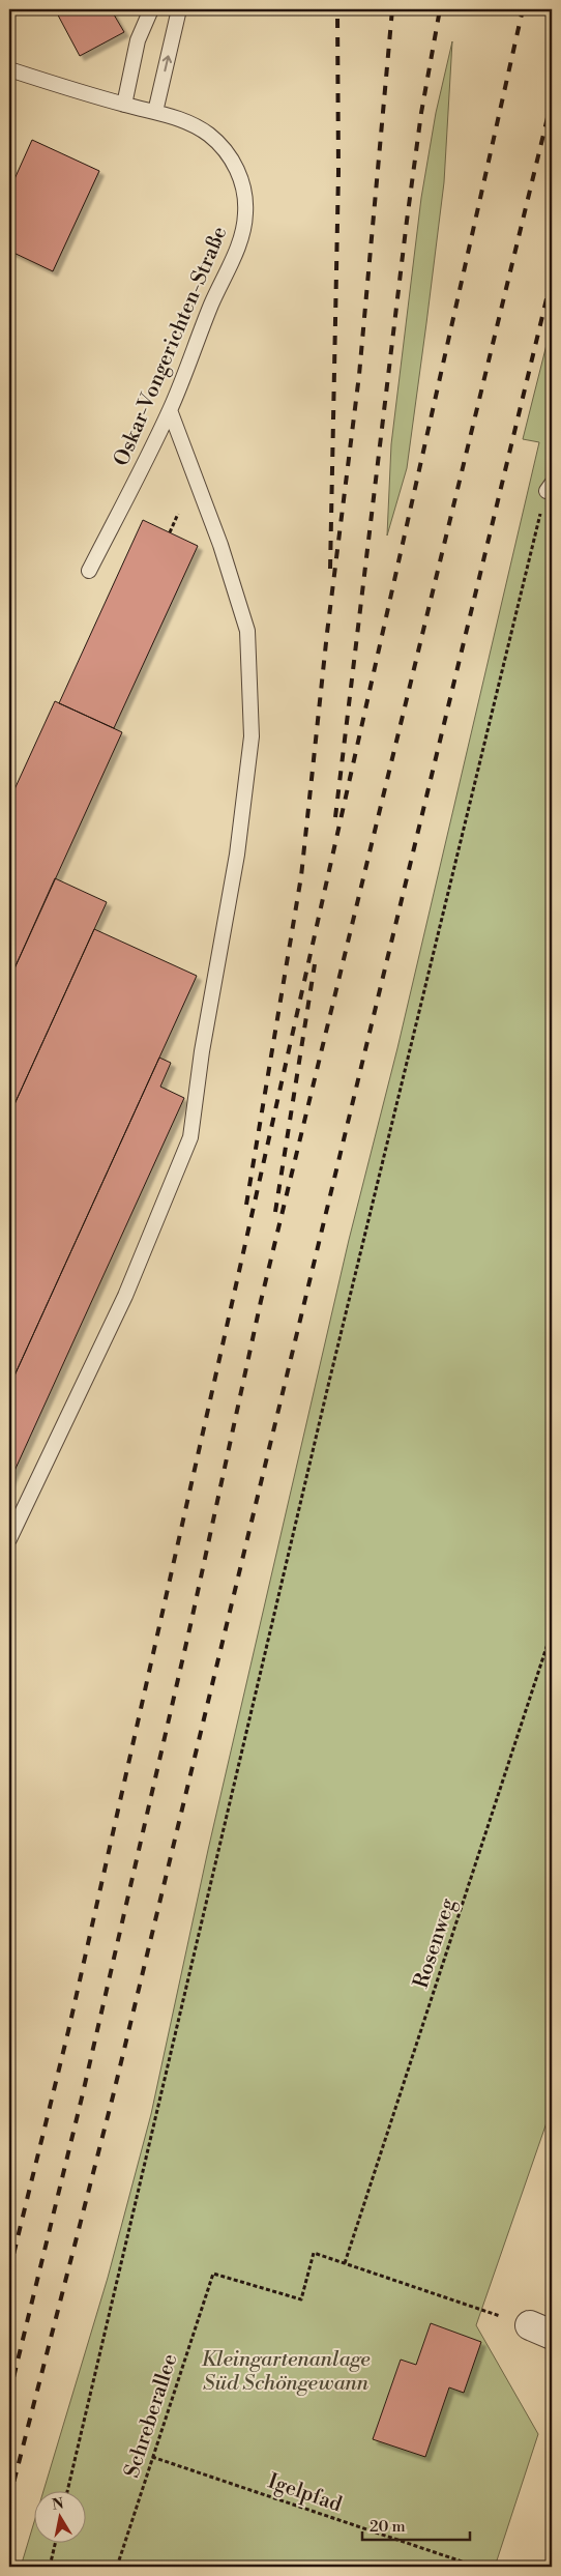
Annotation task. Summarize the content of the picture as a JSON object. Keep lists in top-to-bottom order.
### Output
{
  "streets": {
    "lane": ["Oskar-Vongerichten-Straße"],
    "path": ["Rosenweg", "Schreberallee", "Igelpfad"]
  },
  "crossings": [
    ["Rosenweg", "Schreberallee"],
    ["Schreberallee", "Igelpfad"]
  ],
  "parks": ["Kleingartenanlage Süd Schöngewann"],
  "scale_bar": "20 m",
  "north": "top"
}
